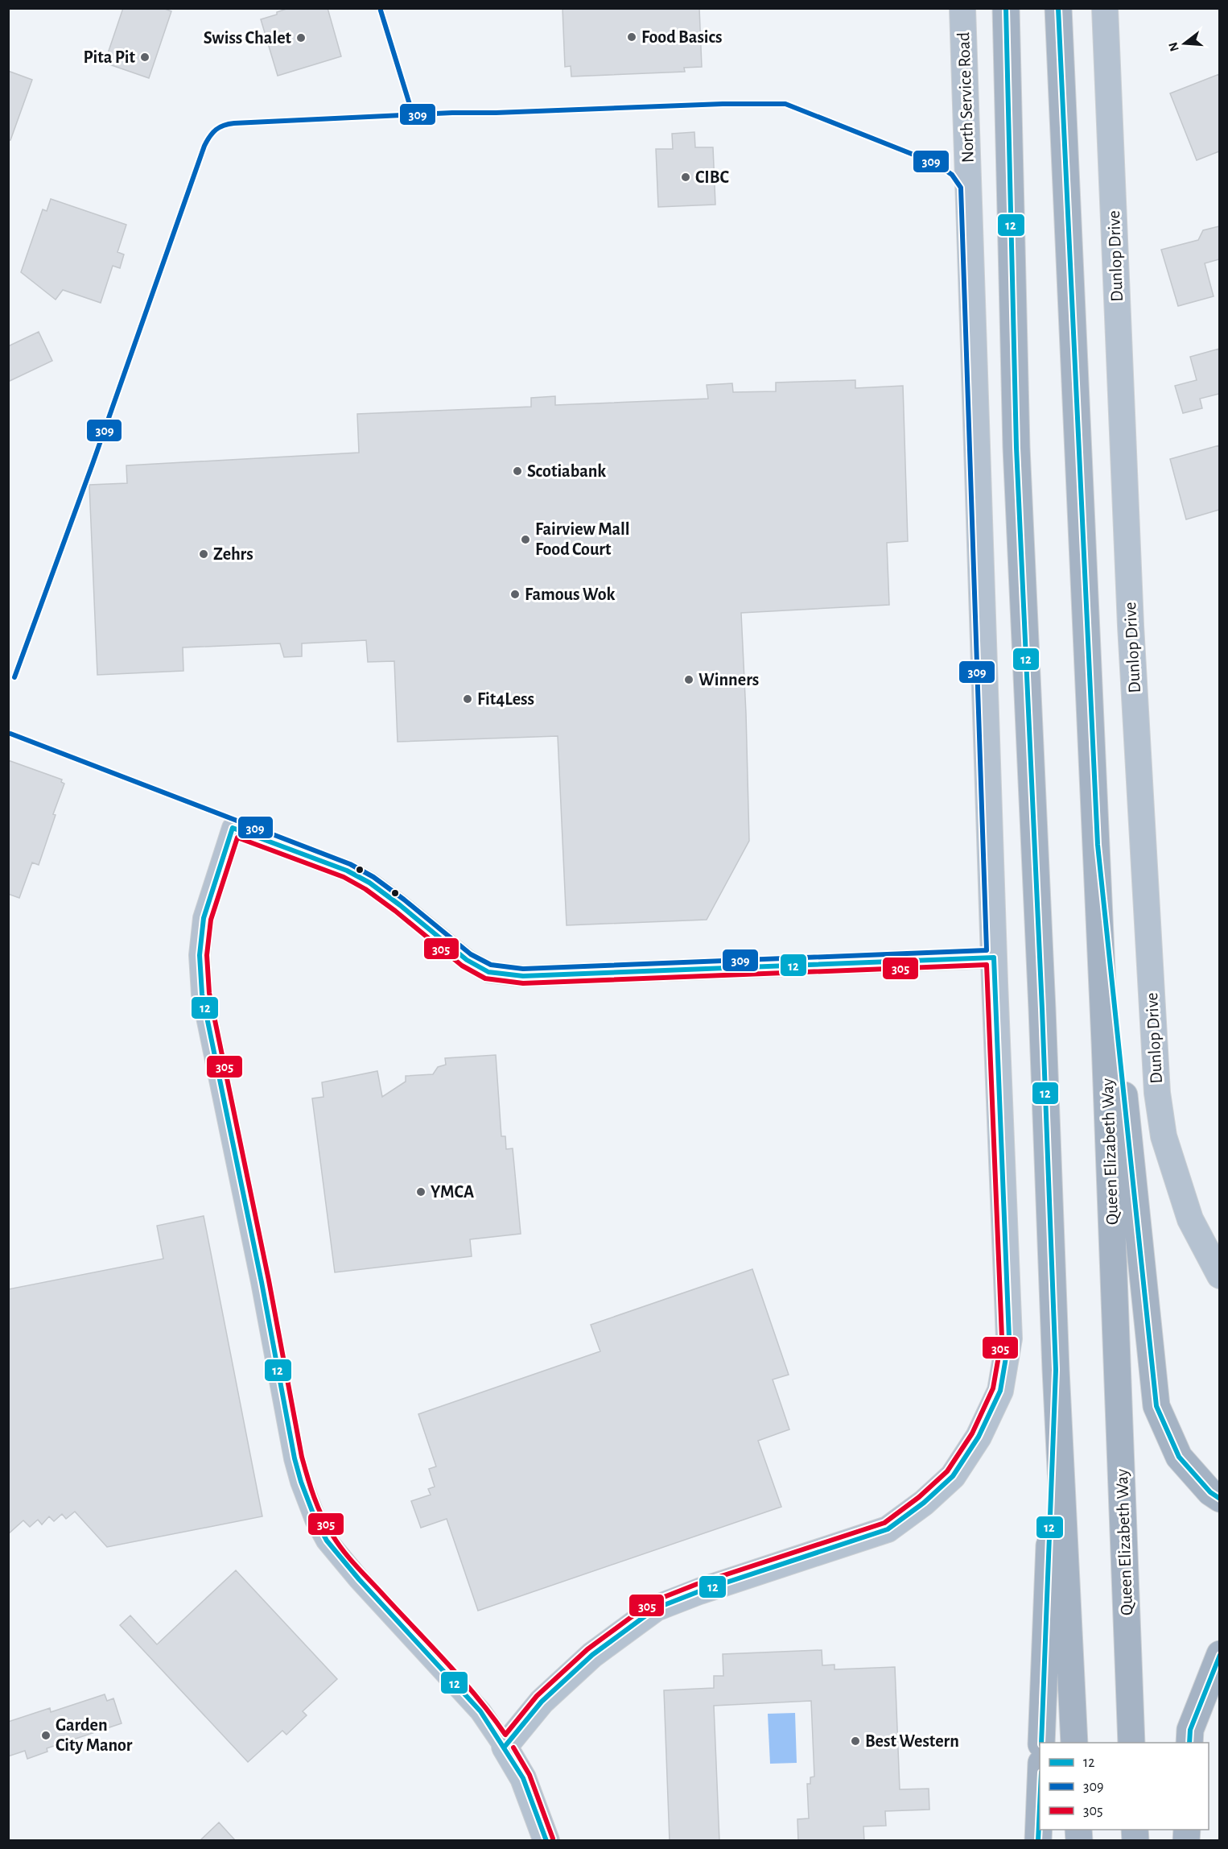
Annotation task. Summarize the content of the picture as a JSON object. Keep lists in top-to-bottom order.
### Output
{
  "streets": {
    "highway": ["Queen Elizabeth Way"],
    "street": ["North Service Road", "Dunlop Drive"]
  },
  "places": [
    "Food Basics",
    "Swiss Chalet",
    "Pita Pit",
    "CIBC",
    "Scotiabank",
    "Fairview Mall Food Court",
    "Zehrs",
    "Famous Wok",
    "Winners",
    "Fit4Less",
    "YMCA",
    "Garden City Manor",
    "Best Western"
  ],
  "lines": ["transit line 12", "transit line 309", "transit line 305"],
  "legend": ["12", "309", "305"],
  "north": "left"
}
